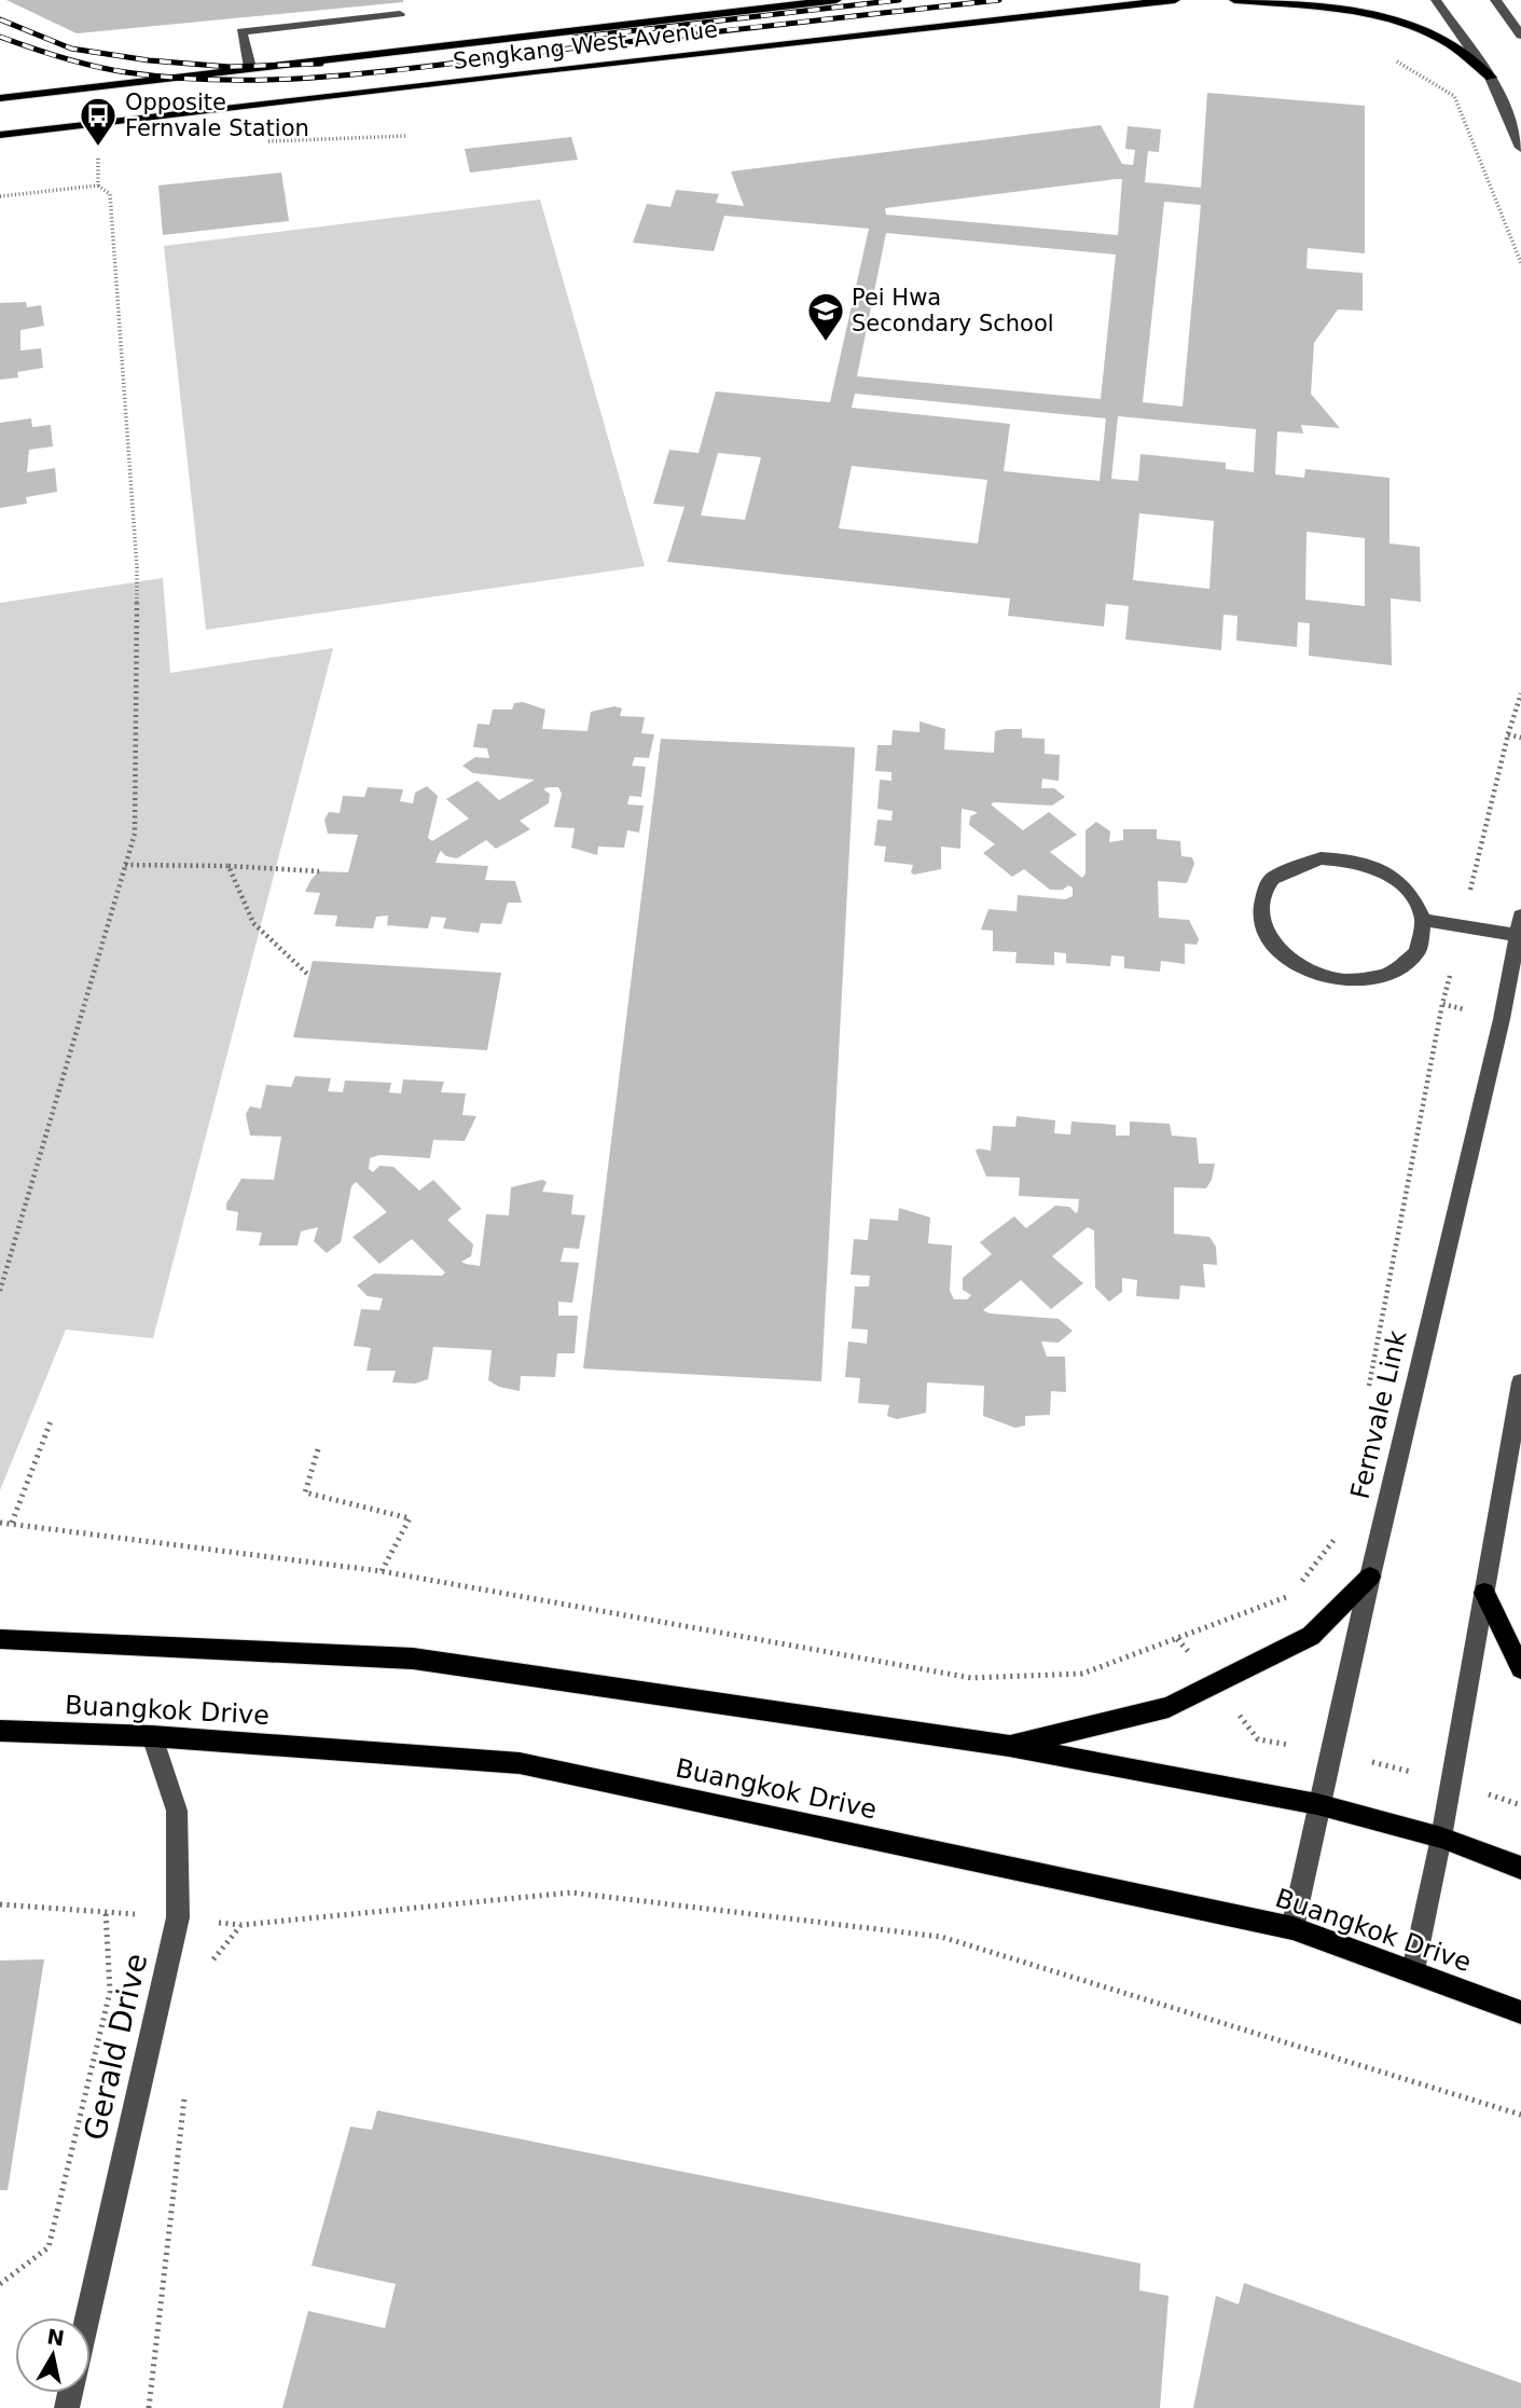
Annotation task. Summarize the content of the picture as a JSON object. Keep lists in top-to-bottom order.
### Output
{
  "streets": {
    "main road": ["Sengkang West Avenue", "Buangkok Drive"],
    "street": ["Fernvale Link", "Gerald Drive"]
  },
  "crossings": [
    ["Fernvale Link", "Buangkok Drive"],
    ["Buangkok Drive", "Gerald Drive"]
  ],
  "places": {
    "bus stop": ["Opposite Fernvale Station"],
    "school or university": ["Pei Hwa Secondary School"]
  },
  "north": "top"
}
